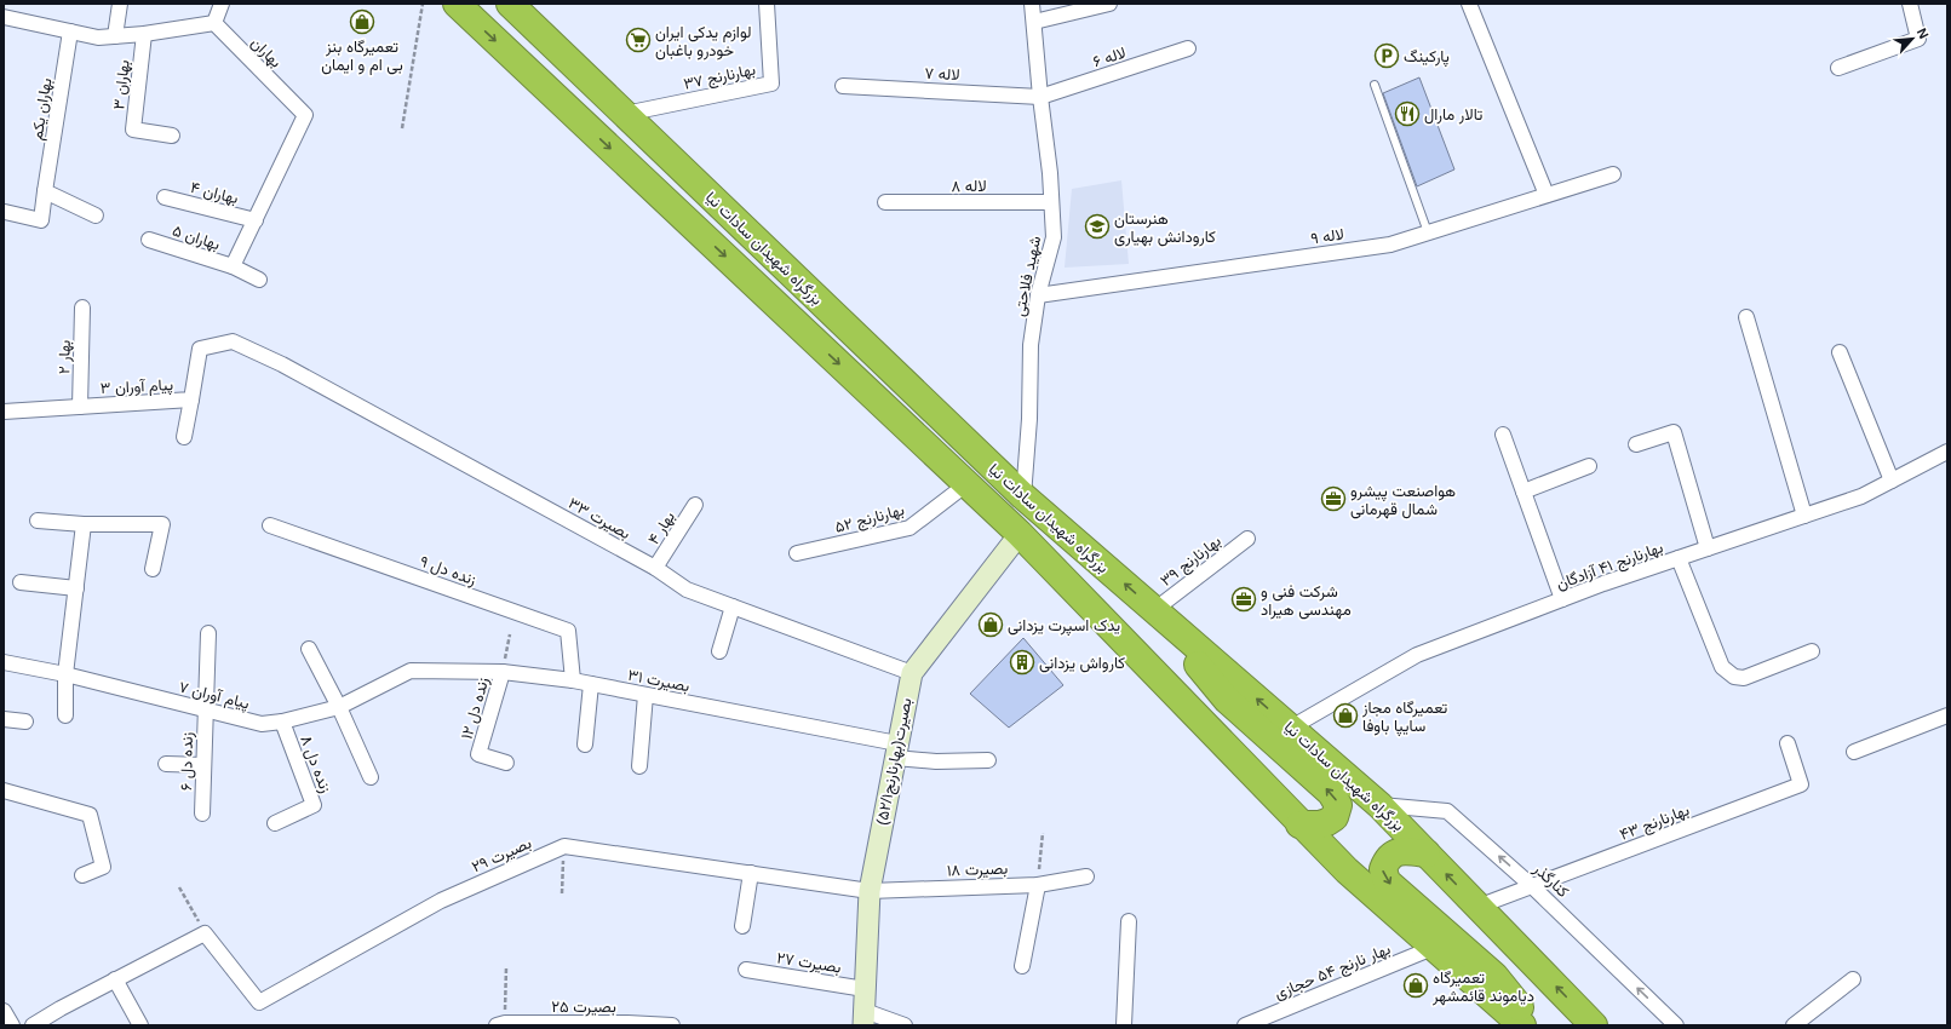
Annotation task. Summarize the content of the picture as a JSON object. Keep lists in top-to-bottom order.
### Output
{
  "streets": {
    "highway": ["بزرگراه شهیدان سادات نیا"],
    "street": [
      "بهاران",
      "لاله ۶",
      "لاله ۷",
      "بهارنارنج ۳۷",
      "بهاران ۳",
      "بهاران یکم",
      "لاله ۸",
      "بهاران ۴",
      "لاله ۹",
      "بهاران ۵",
      "شهید فلاحتی",
      "بهار ۲",
      "پیام آوران ۳",
      "بصیرت ۳۳",
      "بهارنارنج ۵۲",
      "بهار ۴",
      "بهارنارنج ۳۹",
      "بهارنارنج ۴۱ آزادگان",
      "زنده دل ۹",
      "بصیرت ۳۱",
      "پیام آوران ۷",
      "زنده دل ۱۲",
      "زنده دل ۶",
      "بصیرت(بهارنارنج۵۲/۱)",
      "زنده دل ۸",
      "بهارنارنج ۴۳",
      "بصیرت ۲۹",
      "بصیرت ۱۸",
      "کنارگذر",
      "بصیرت ۲۷",
      "بهار نارنج ۵۴ حجازی",
      "بصیرت ۲۵"
    ]
  },
  "crossings": [
    ["بهاران", "بهاران ۴"],
    ["بهاران", "بهاران ۵"],
    ["لاله ۶", "لاله ۷"],
    ["لاله ۶", "شهید فلاحتی"],
    ["لاله ۷", "شهید فلاحتی"],
    ["بهارنارنج ۳۷", "بزرگراه شهیدان سادات نیا"],
    ["لاله ۸", "شهید فلاحتی"],
    ["لاله ۹", "شهید فلاحتی"],
    ["بزرگراه شهیدان سادات نیا", "شهید فلاحتی"],
    ["بزرگراه شهیدان سادات نیا", "بهارنارنج ۵۲"],
    ["بزرگراه شهیدان سادات نیا", "بهارنارنج ۳۹"],
    ["بزرگراه شهیدان سادات نیا", "بهارنارنج ۴۱ آزادگان"],
    ["بزرگراه شهیدان سادات نیا", "بصیرت(بهارنارنج۵۲/۱)"],
    ["بزرگراه شهیدان سادات نیا", "بهارنارنج ۴۳"],
    ["بزرگراه شهیدان سادات نیا", "کنارگذر"],
    ["بزرگراه شهیدان سادات نیا", "بهار نارنج ۵۴ حجازی"],
    ["بهار ۲", "پیام آوران ۳"],
    ["پیام آوران ۳", "بصیرت ۳۳"],
    ["بصیرت ۳۳", "بهار ۴"],
    ["بصیرت ۳۳", "بصیرت(بهارنارنج۵۲/۱)"],
    ["زنده دل ۹", "بصیرت ۳۱"],
    ["بصیرت ۳۱", "پیام آوران ۷"],
    ["بصیرت ۳۱", "زنده دل ۱۲"],
    ["بصیرت ۳۱", "بصیرت(بهارنارنج۵۲/۱)"],
    ["پیام آوران ۷", "زنده دل ۶"],
    ["پیام آوران ۷", "زنده دل ۸"],
    ["بصیرت(بهارنارنج۵۲/۱)", "بصیرت ۱۸"],
    ["بصیرت(بهارنارنج۵۲/۱)", "بصیرت ۲۷"],
    ["بهارنارنج ۴۳", "کنارگذر"]
  ],
  "one_way": ["کنارگذر"],
  "places": {
    "shop": [
      "تعمیرگاه بنز بی ام و ایمان",
      "یدک اسپرت یزدانی",
      "تعمیرگاه مجاز سایپا باوفا",
      "تعمیرگاه دیاموند قائمشهر"
    ],
    "supermarket": ["لوازم یدکی ایران خودرو باغبان"],
    "parking": ["پارکینگ"],
    "restaurant": ["تالار مارال"],
    "school or university": ["هنرستان کارودانش بهیاری"],
    "office": ["هواصنعت پیشرو شمال قهرمانی", "شرکت فنی و مهندسی هیراد"],
    "building": ["کارواش یزدانی"]
  },
  "north": "top right"
}
